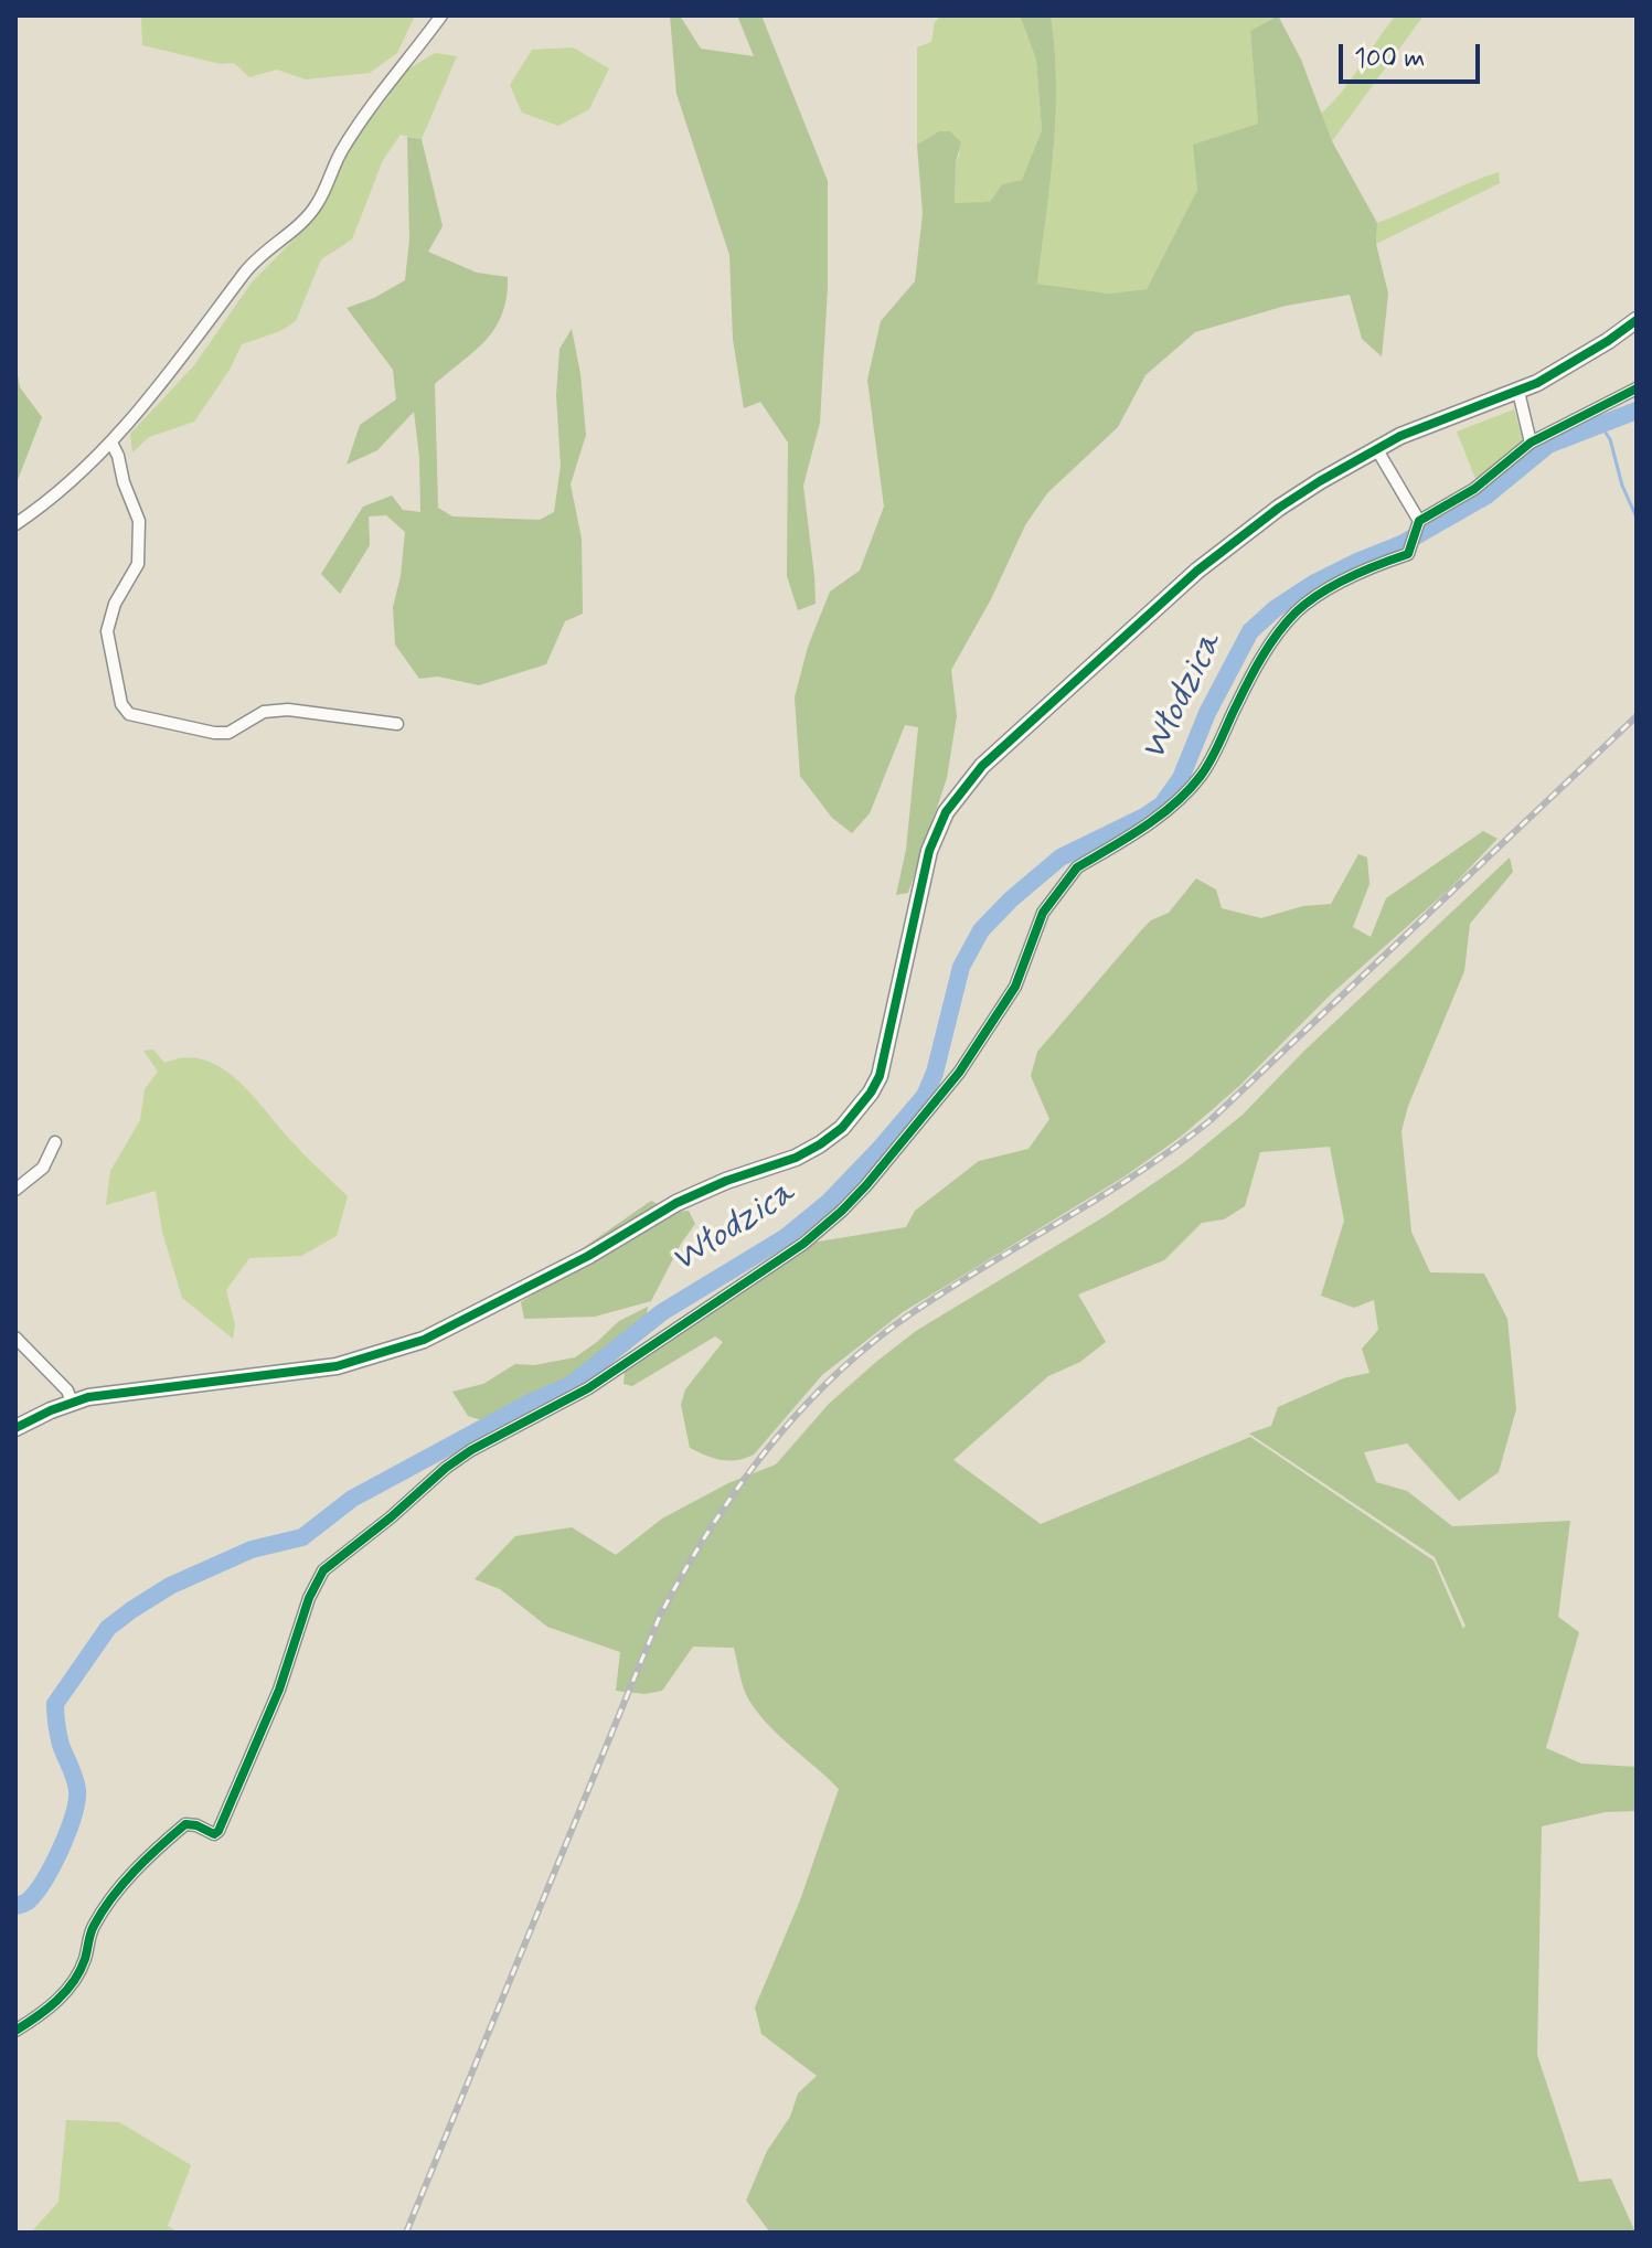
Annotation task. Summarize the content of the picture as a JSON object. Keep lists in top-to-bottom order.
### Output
{
  "water": ["Włodzica"],
  "scale_bar": "100 m"
}
